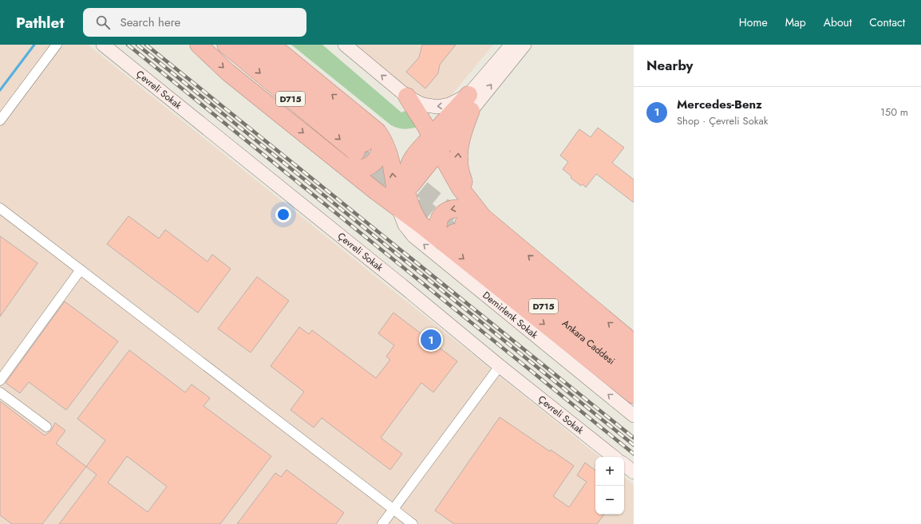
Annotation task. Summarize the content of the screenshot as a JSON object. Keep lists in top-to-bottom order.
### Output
{
  "streets": {
    "highway": ["D715", "Ankara Caddesi"],
    "street": ["Çevreli Sokak", "Demirlenk Sokak"]
  },
  "one_way": ["Demirlenk Sokak"],
  "page": {
    "header": "Pathlet",
    "search": "Search here",
    "nav": [
      "Home",
      "Map",
      "About",
      "Contact"
    ],
    "heading": "Nearby",
    "list": [
      {
        "mark": "1",
        "name": "Mercedes-Benz",
        "note": "Shop · Çevreli Sokak",
        "value": "150 m"
      }
    ],
    "pins": "1",
    "map_buttons": ["+", "−"]
  }
}
